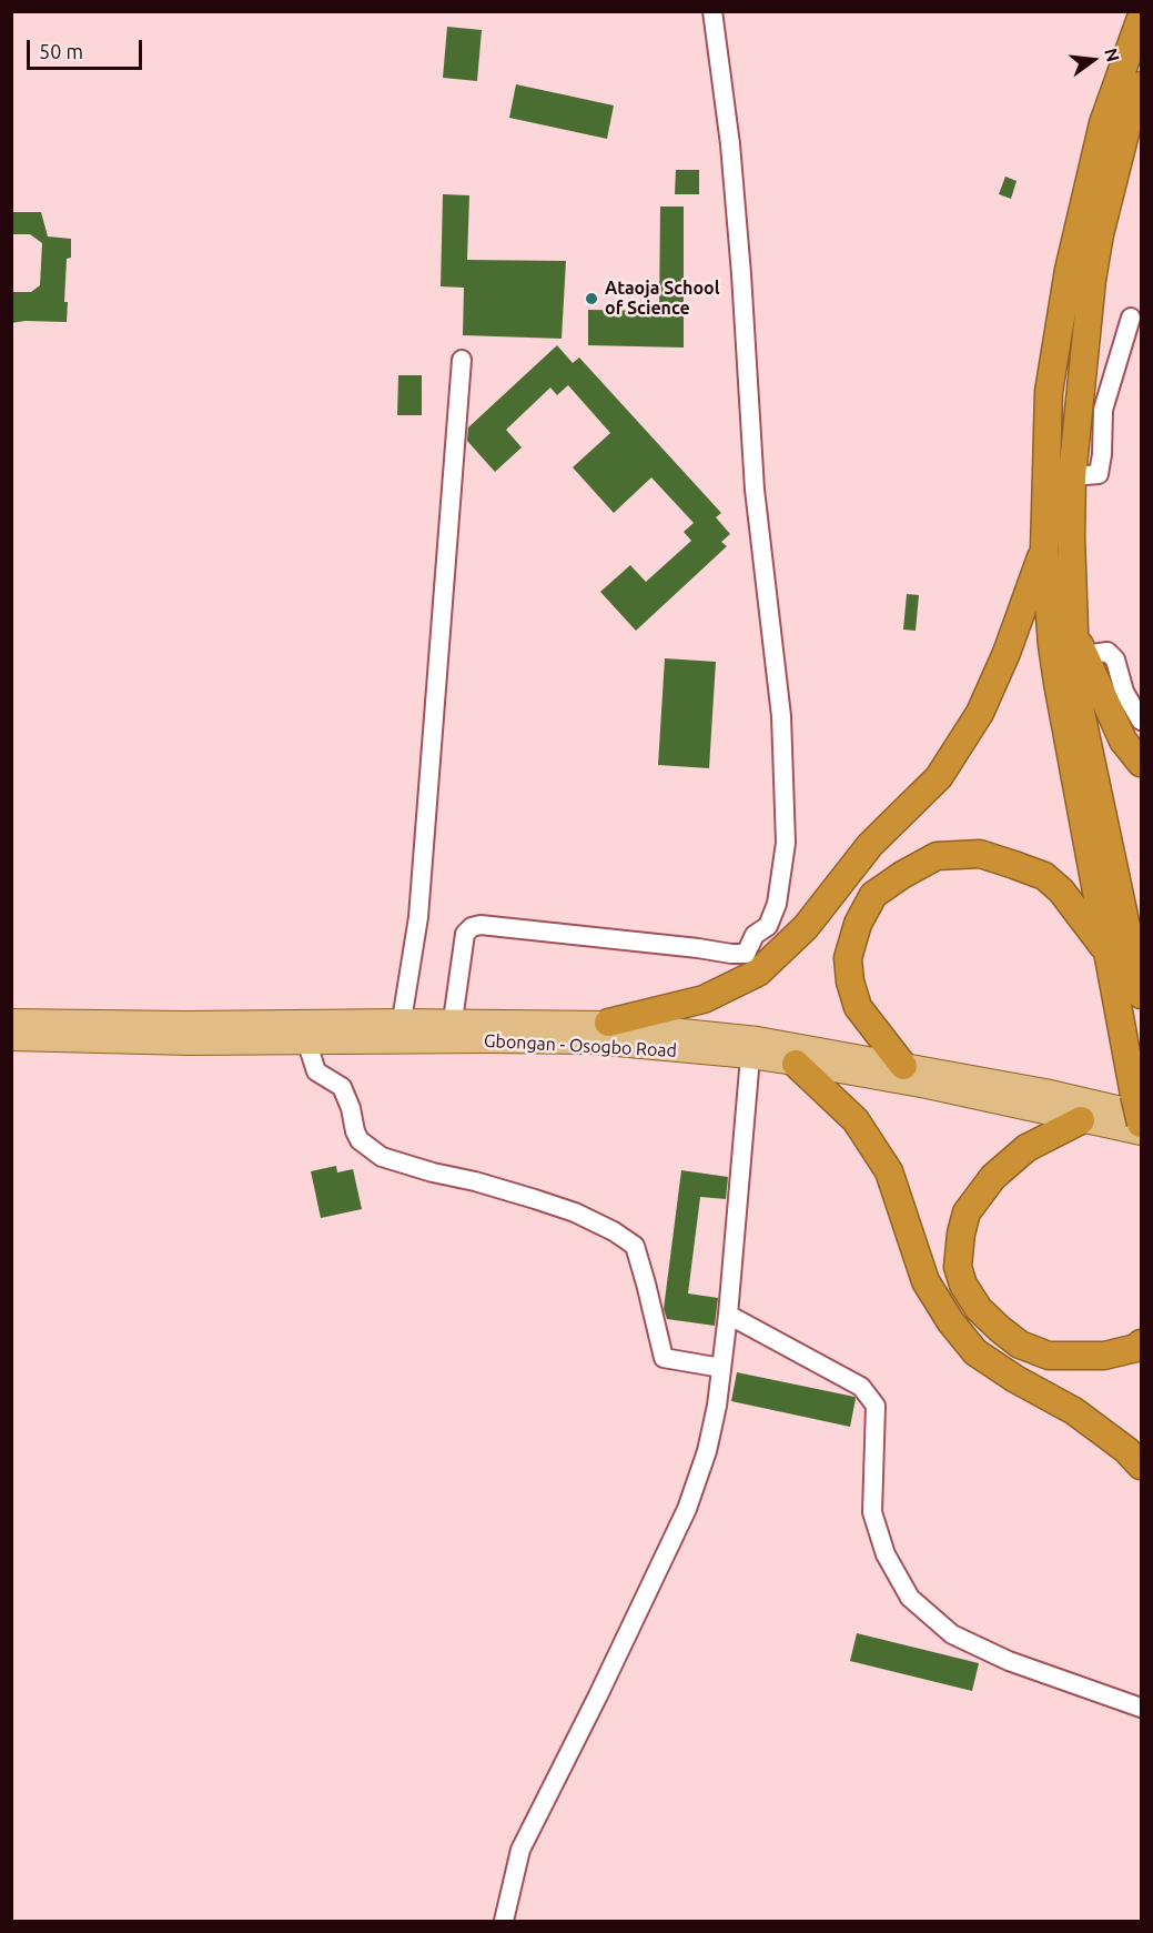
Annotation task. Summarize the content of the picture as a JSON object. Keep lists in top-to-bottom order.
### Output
{
  "streets": {
    "main road": ["Gbongan - Osogbo Road"]
  },
  "places": ["Ataoja School of Science"],
  "scale_bar": "50 m",
  "north": "right"
}
